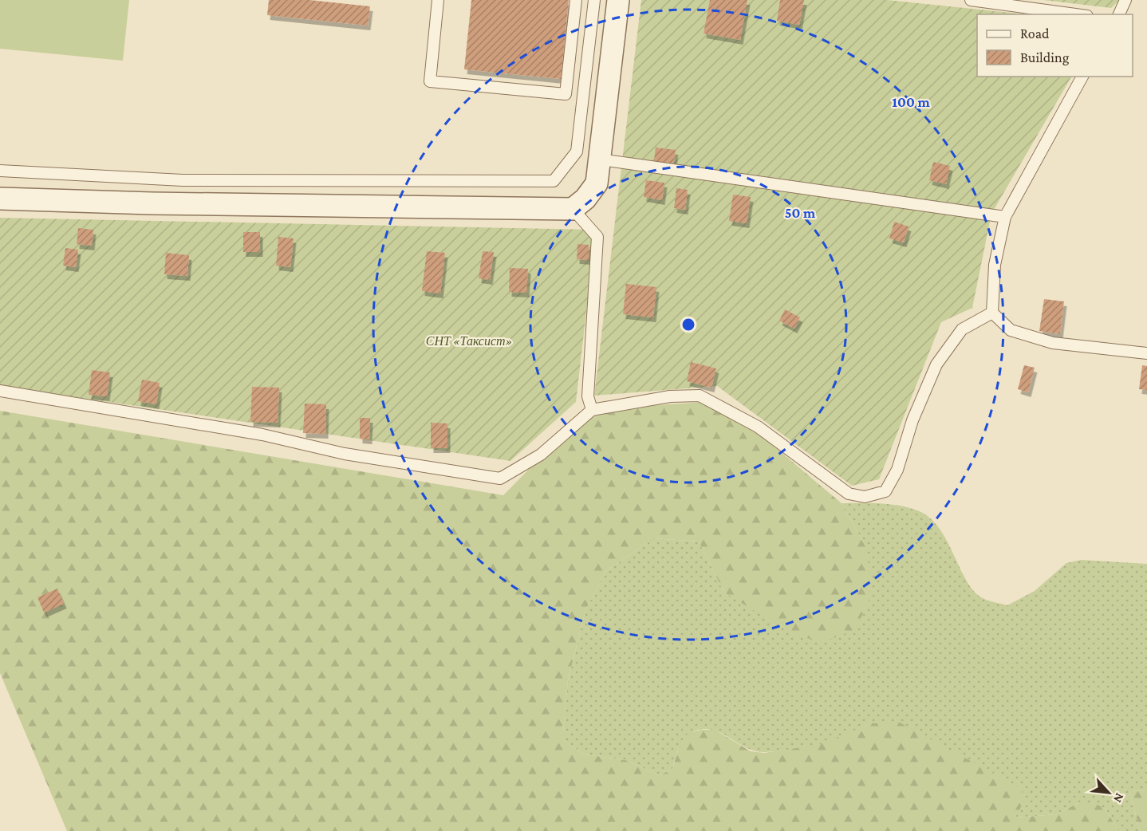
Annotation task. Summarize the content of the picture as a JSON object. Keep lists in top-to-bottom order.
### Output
{
  "parks": ["СНТ «Таксист»"],
  "legend": ["Road", "Building"],
  "north": "bottom right",
  "rings": ["100 m", "50 m"]
}
